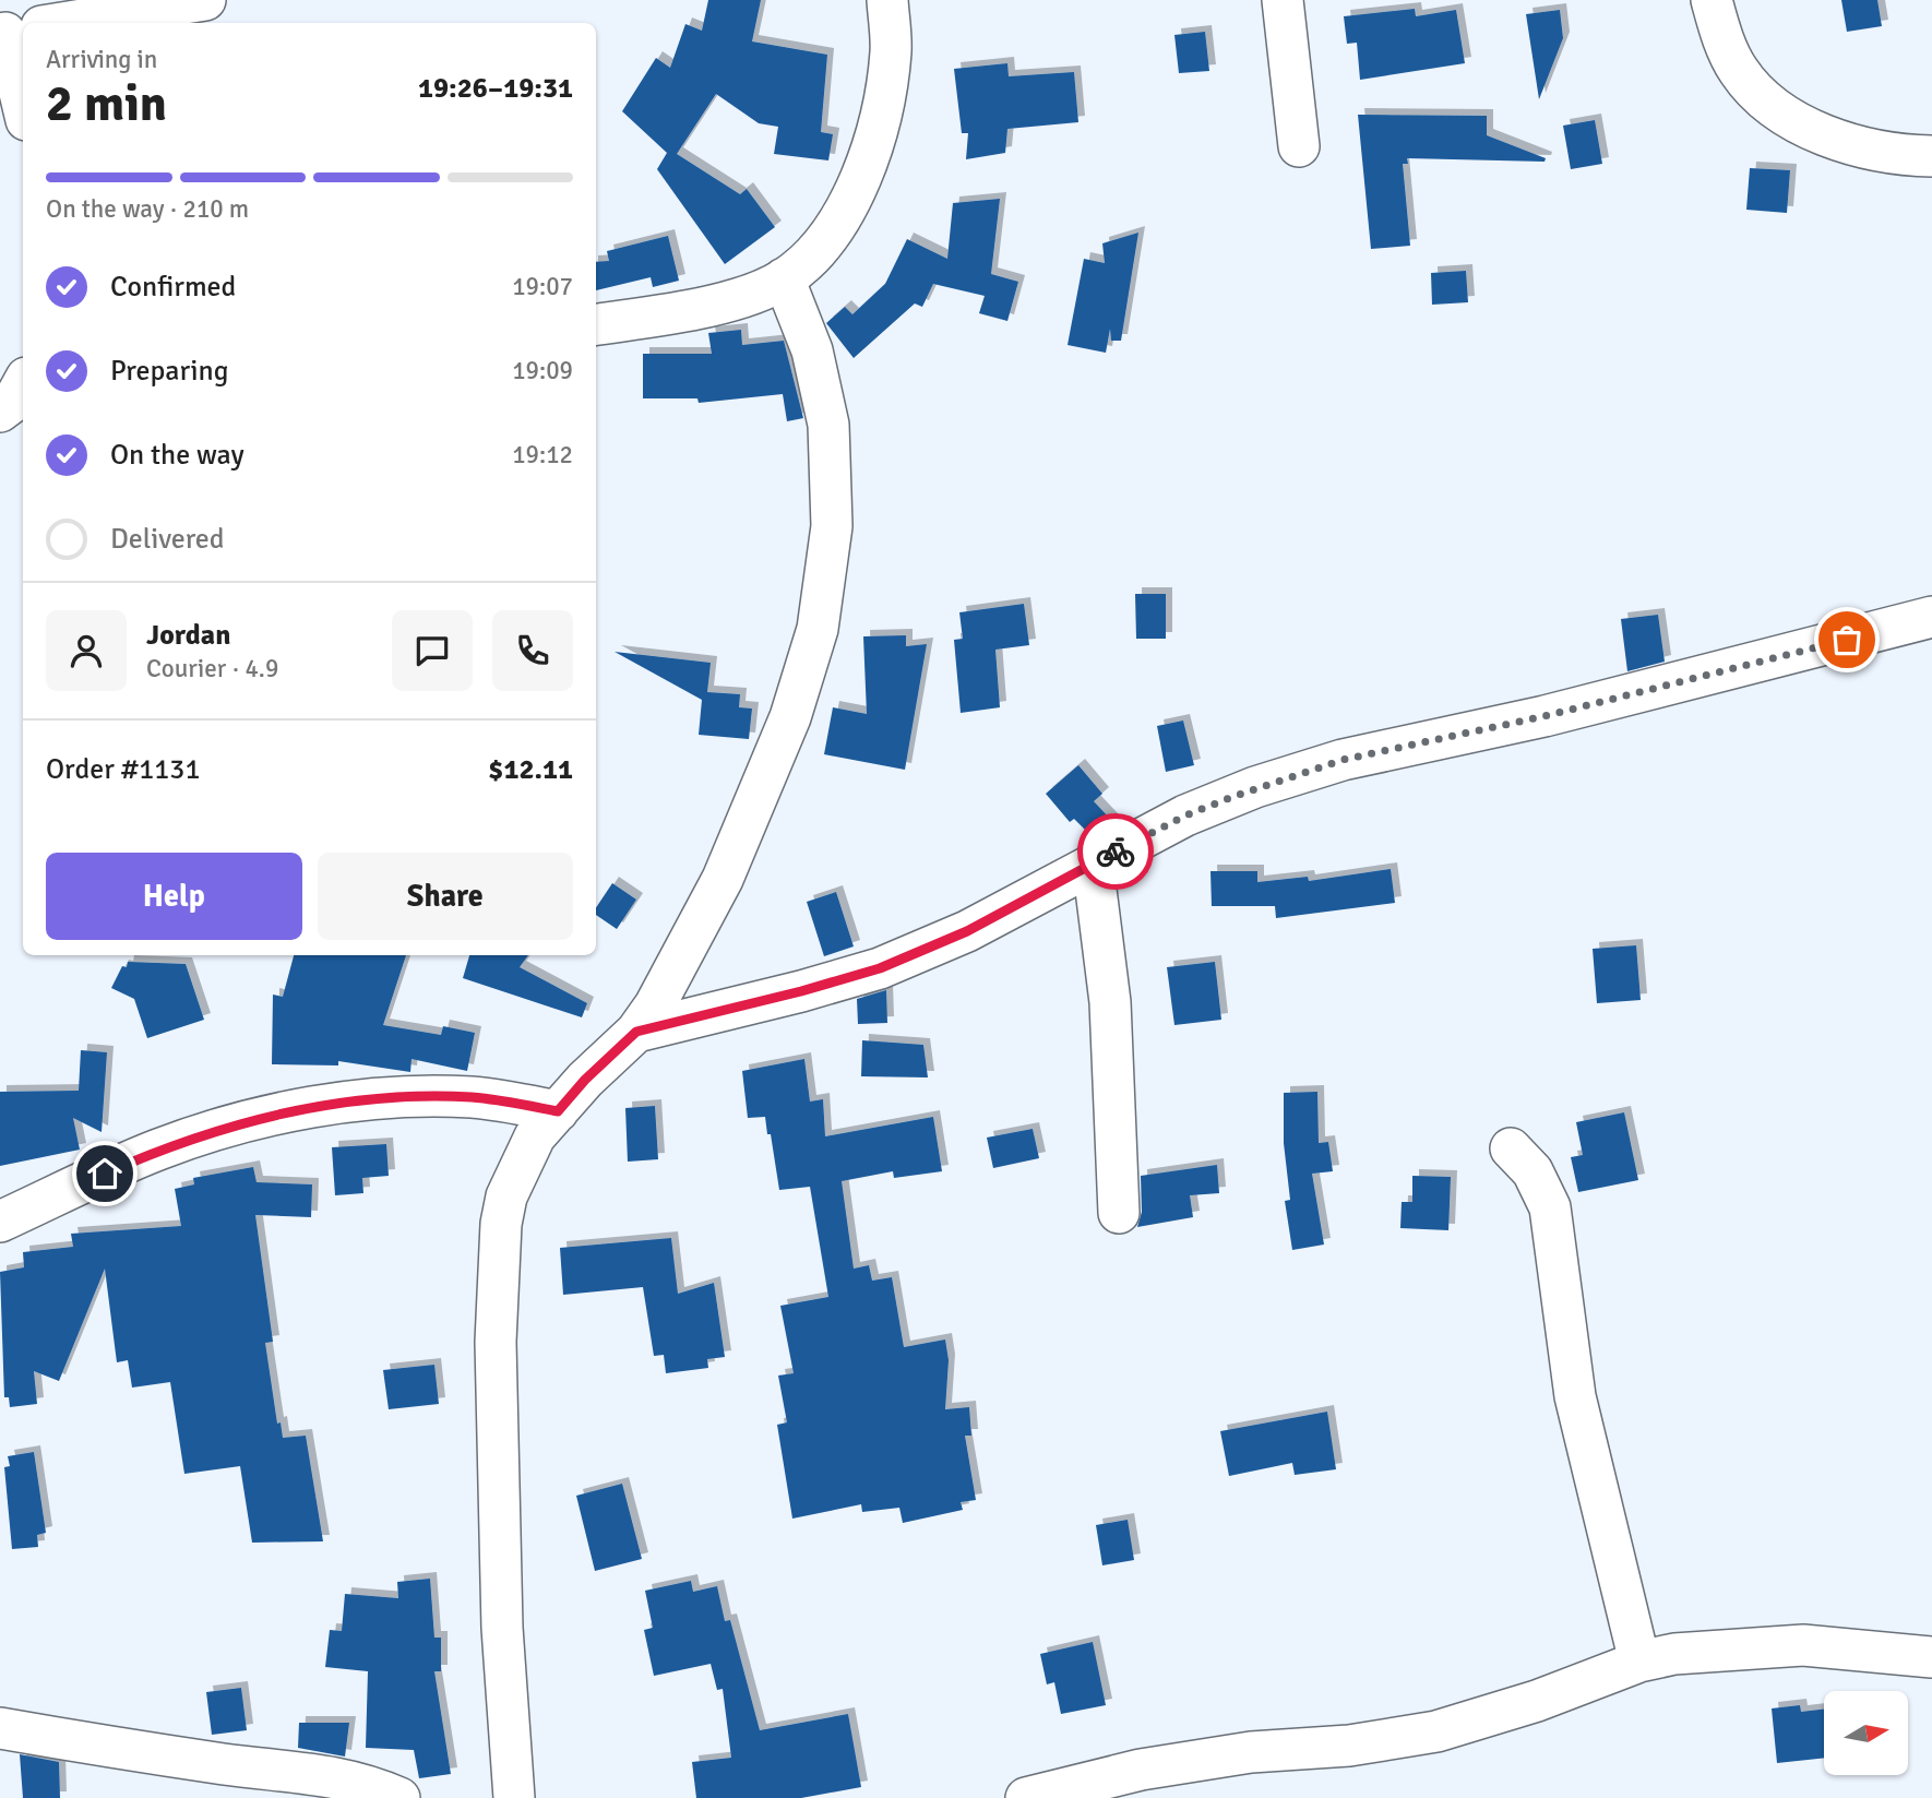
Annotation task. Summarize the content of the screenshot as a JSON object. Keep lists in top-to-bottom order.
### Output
{
  "north": "right",
  "page": {
    "heading": ["2 min", "Arriving in", "19:26–19:31"],
    "panel": [
      "Jordan",
      "Courier · 4.9",
      "Order #1131",
      "$12.11"
    ],
    "bar": "On the way · 210 m",
    "list": [
      ["Confirmed", "19:07"],
      ["Preparing", "19:09"],
      ["On the way", "19:12"],
      "Delivered"
    ],
    "buttons": ["Help", "Share"]
  }
}
